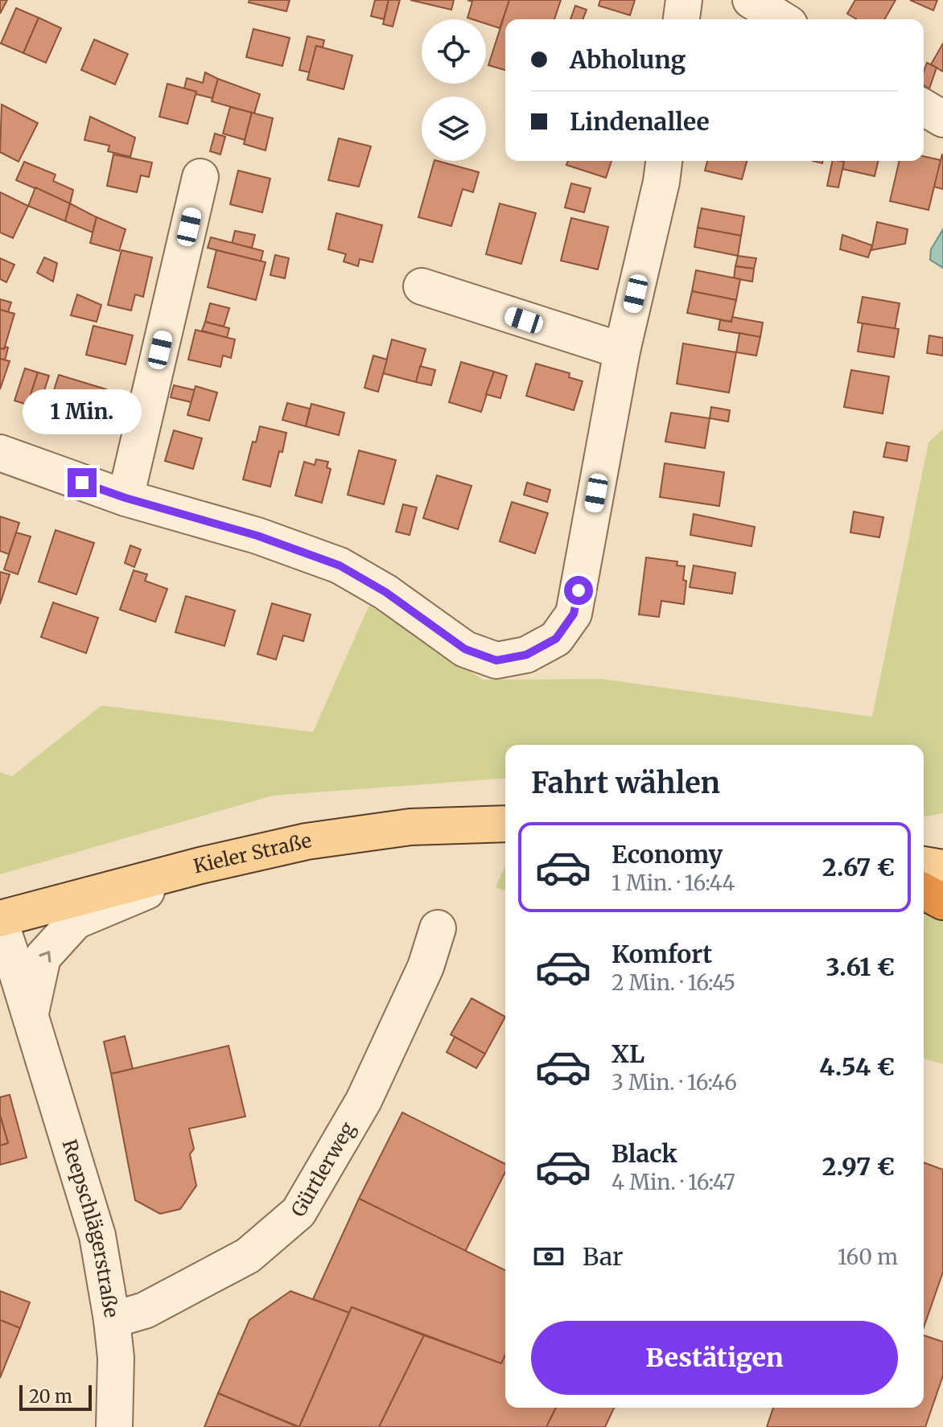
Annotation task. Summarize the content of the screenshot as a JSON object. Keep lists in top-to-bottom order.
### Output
{
  "streets": {
    "main road": ["Kieler Straße"],
    "street": ["Gürtlerweg", "Reepschlägerstraße"]
  },
  "crossings": [
    ["Kieler Straße", "Reepschlägerstraße"],
    ["Gürtlerweg", "Reepschlägerstraße"]
  ],
  "scale_bar": "20 m",
  "page": {
    "banner": ["Abholung", "Lindenallee"],
    "bubble": "1 Min.",
    "heading": "Fahrt wählen",
    "list": [
      {
        "name": "Economy",
        "note": "1 Min. · 16:44",
        "value": "2.67 €"
      },
      {
        "name": "Komfort",
        "note": "2 Min. · 16:45",
        "value": "3.61 €"
      },
      {
        "name": "XL",
        "note": "3 Min. · 16:46",
        "value": "4.54 €"
      },
      {
        "name": "Black",
        "note": "4 Min. · 16:47",
        "value": "2.97 €"
      }
    ],
    "pay": ["Bar", "160 m"],
    "buttons": "Bestätigen",
    "scale": "20 m"
  }
}
